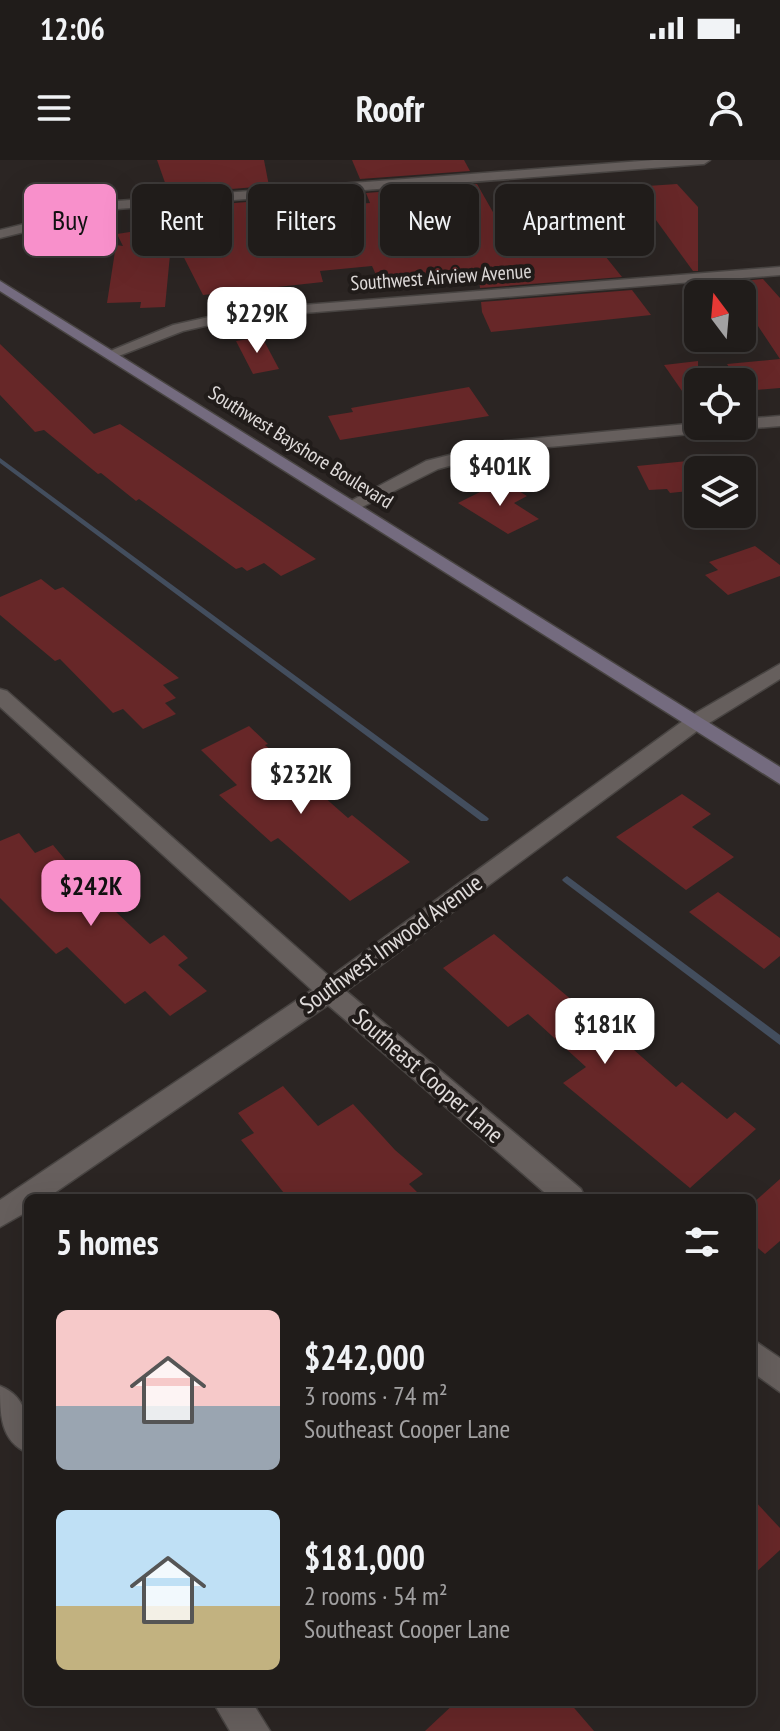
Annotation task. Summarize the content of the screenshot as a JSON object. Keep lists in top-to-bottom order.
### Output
{
  "streets": {
    "street": [
      "Southwest Airview Avenue",
      "Southwest Bayshore Boulevard",
      "Southwest Inwood Avenue",
      "Southeast Cooper Lane"
    ]
  },
  "crossings": [
    ["Southwest Airview Avenue", "Southwest Bayshore Boulevard"],
    ["Southwest Bayshore Boulevard", "Southwest Inwood Avenue"],
    ["Southwest Inwood Avenue", "Southeast Cooper Lane"]
  ],
  "north": "top",
  "page": {
    "status": "12:06",
    "header": "Roofr",
    "chip": [
      "Buy",
      "Rent",
      "Filters",
      "New",
      "Apartment"
    ],
    "price": [
      "$229K",
      "$401K",
      "$232K",
      "$242K",
      "$181K"
    ],
    "heading": "5 homes",
    "list": [
      {
        "name": "$242,000",
        "note": "3 rooms · 74 m² · Southeast Cooper Lane"
      },
      {
        "name": "$181,000",
        "note": "2 rooms · 54 m² · Southeast Cooper Lane"
      }
    ]
  }
}
